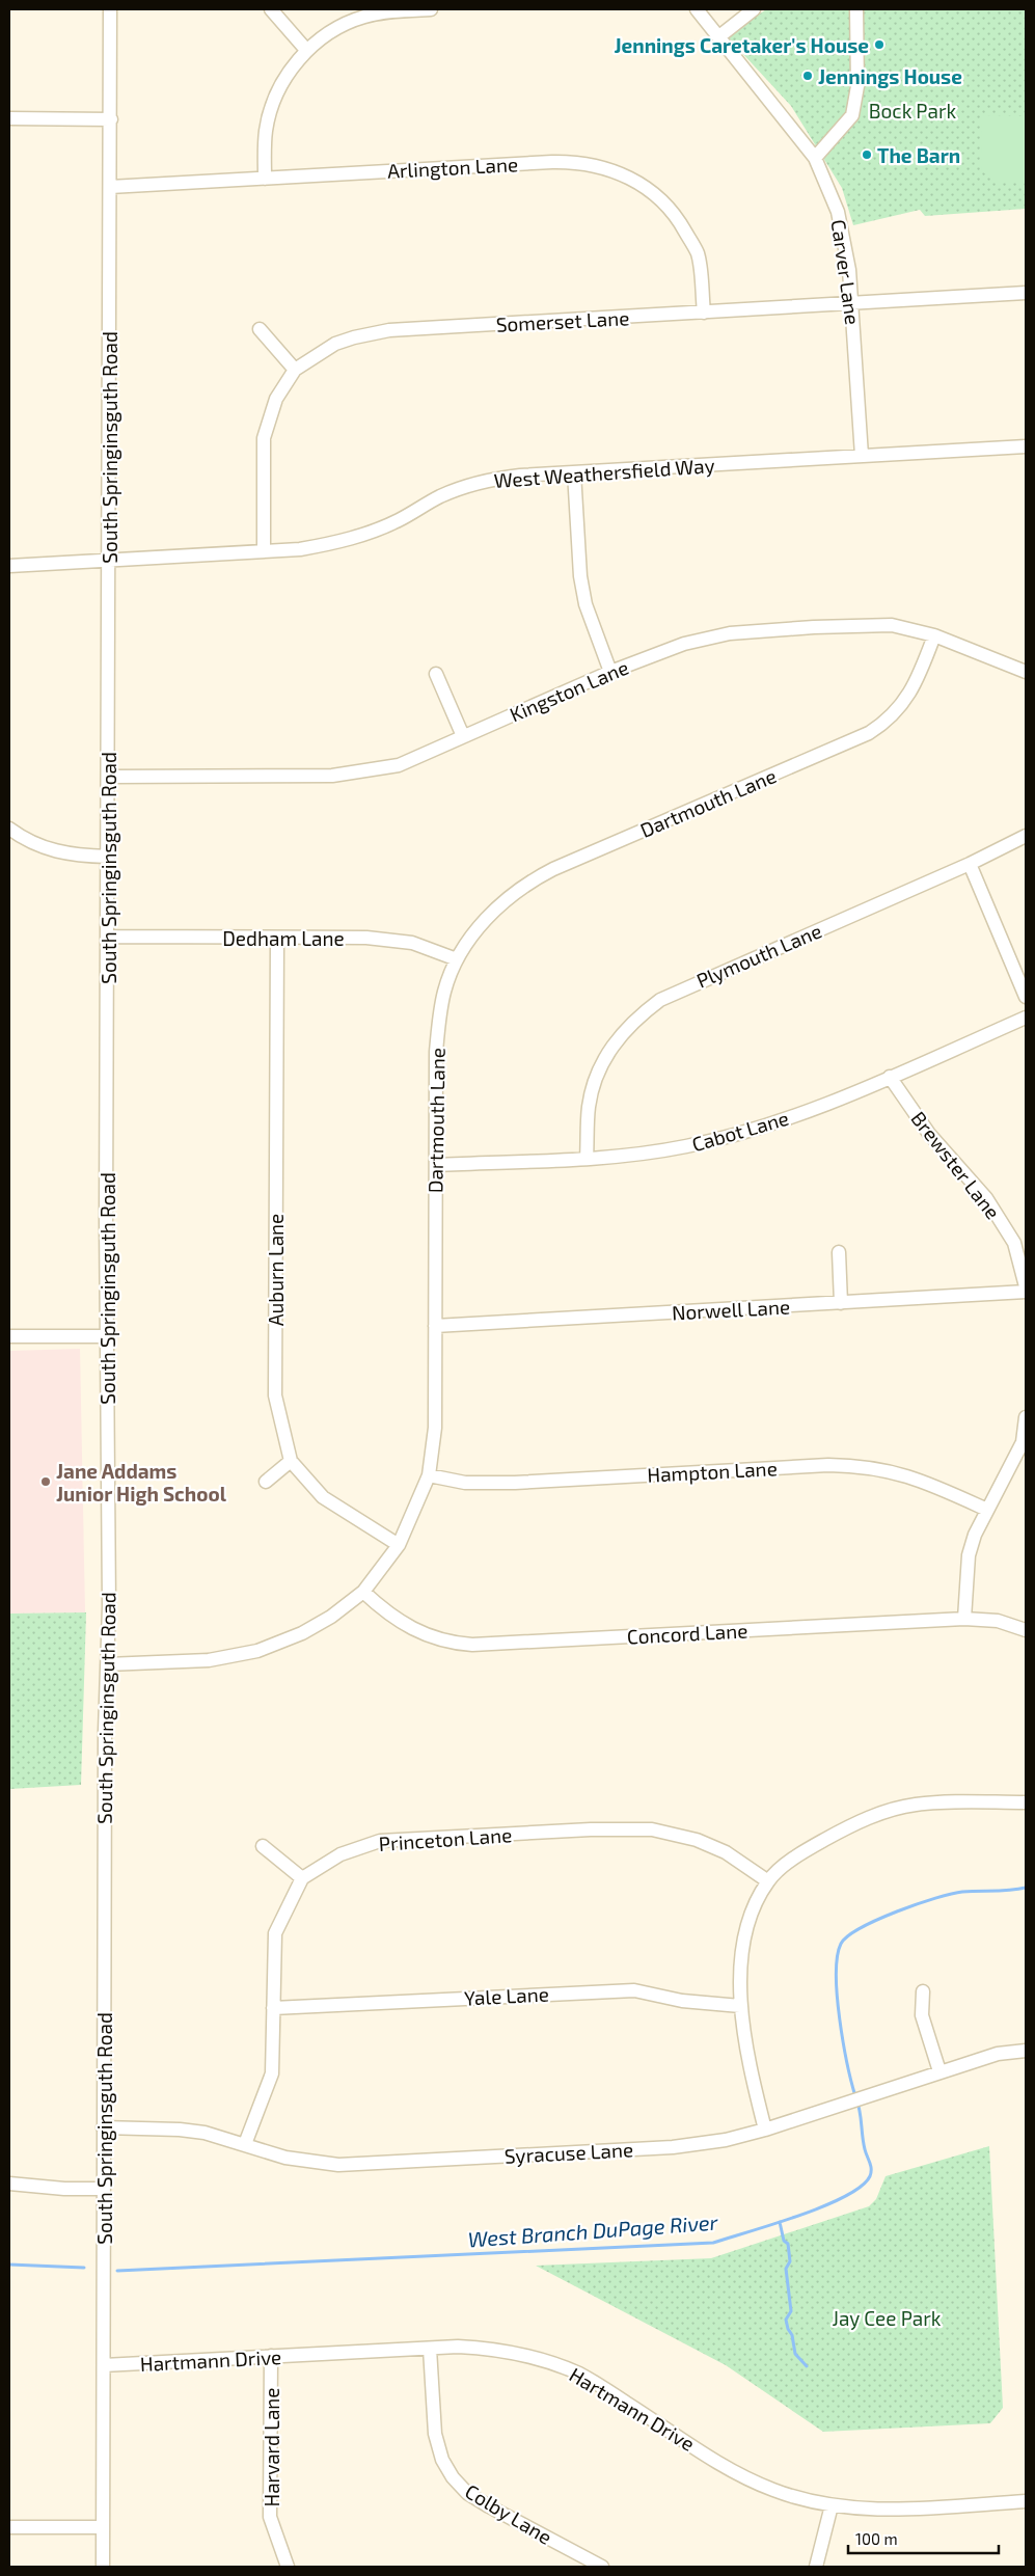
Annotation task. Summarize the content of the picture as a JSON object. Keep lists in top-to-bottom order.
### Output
{
  "streets": {
    "street": [
      "Arlington Lane",
      "Carver Lane",
      "Somerset Lane",
      "South Springinsguth Road",
      "West Weathersfield Way",
      "Kingston Lane",
      "Dartmouth Lane",
      "Dedham Lane",
      "Plymouth Lane",
      "Cabot Lane",
      "Brewster Lane",
      "Auburn Lane",
      "Norwell Lane",
      "Hampton Lane",
      "Concord Lane",
      "Princeton Lane",
      "Yale Lane",
      "Syracuse Lane",
      "Hartmann Drive",
      "Harvard Lane",
      "Colby Lane"
    ]
  },
  "crossings": [
    ["Arlington Lane", "Somerset Lane"],
    ["Arlington Lane", "South Springinsguth Road"],
    ["Carver Lane", "Somerset Lane"],
    ["Carver Lane", "West Weathersfield Way"],
    ["Somerset Lane", "West Weathersfield Way"],
    ["South Springinsguth Road", "West Weathersfield Way"],
    ["South Springinsguth Road", "Kingston Lane"],
    ["South Springinsguth Road", "Dartmouth Lane"],
    ["South Springinsguth Road", "Dedham Lane"],
    ["South Springinsguth Road", "Syracuse Lane"],
    ["South Springinsguth Road", "Hartmann Drive"],
    ["Kingston Lane", "Dartmouth Lane"],
    ["Dartmouth Lane", "Dedham Lane"],
    ["Dartmouth Lane", "Cabot Lane"],
    ["Dartmouth Lane", "Auburn Lane"],
    ["Dartmouth Lane", "Norwell Lane"],
    ["Dartmouth Lane", "Hampton Lane"],
    ["Dartmouth Lane", "Concord Lane"],
    ["Dedham Lane", "Auburn Lane"],
    ["Plymouth Lane", "Cabot Lane"],
    ["Cabot Lane", "Brewster Lane"],
    ["Hartmann Drive", "Harvard Lane"],
    ["Hartmann Drive", "Colby Lane"]
  ],
  "water": ["West Branch DuPage River"],
  "parks": ["Bock Park", "Jay Cee Park"],
  "places": [
    "Jennings Caretaker's House",
    "Jennings House",
    "The Barn",
    "Jane Addams Junior High School"
  ],
  "scale_bar": "100 m"
}
